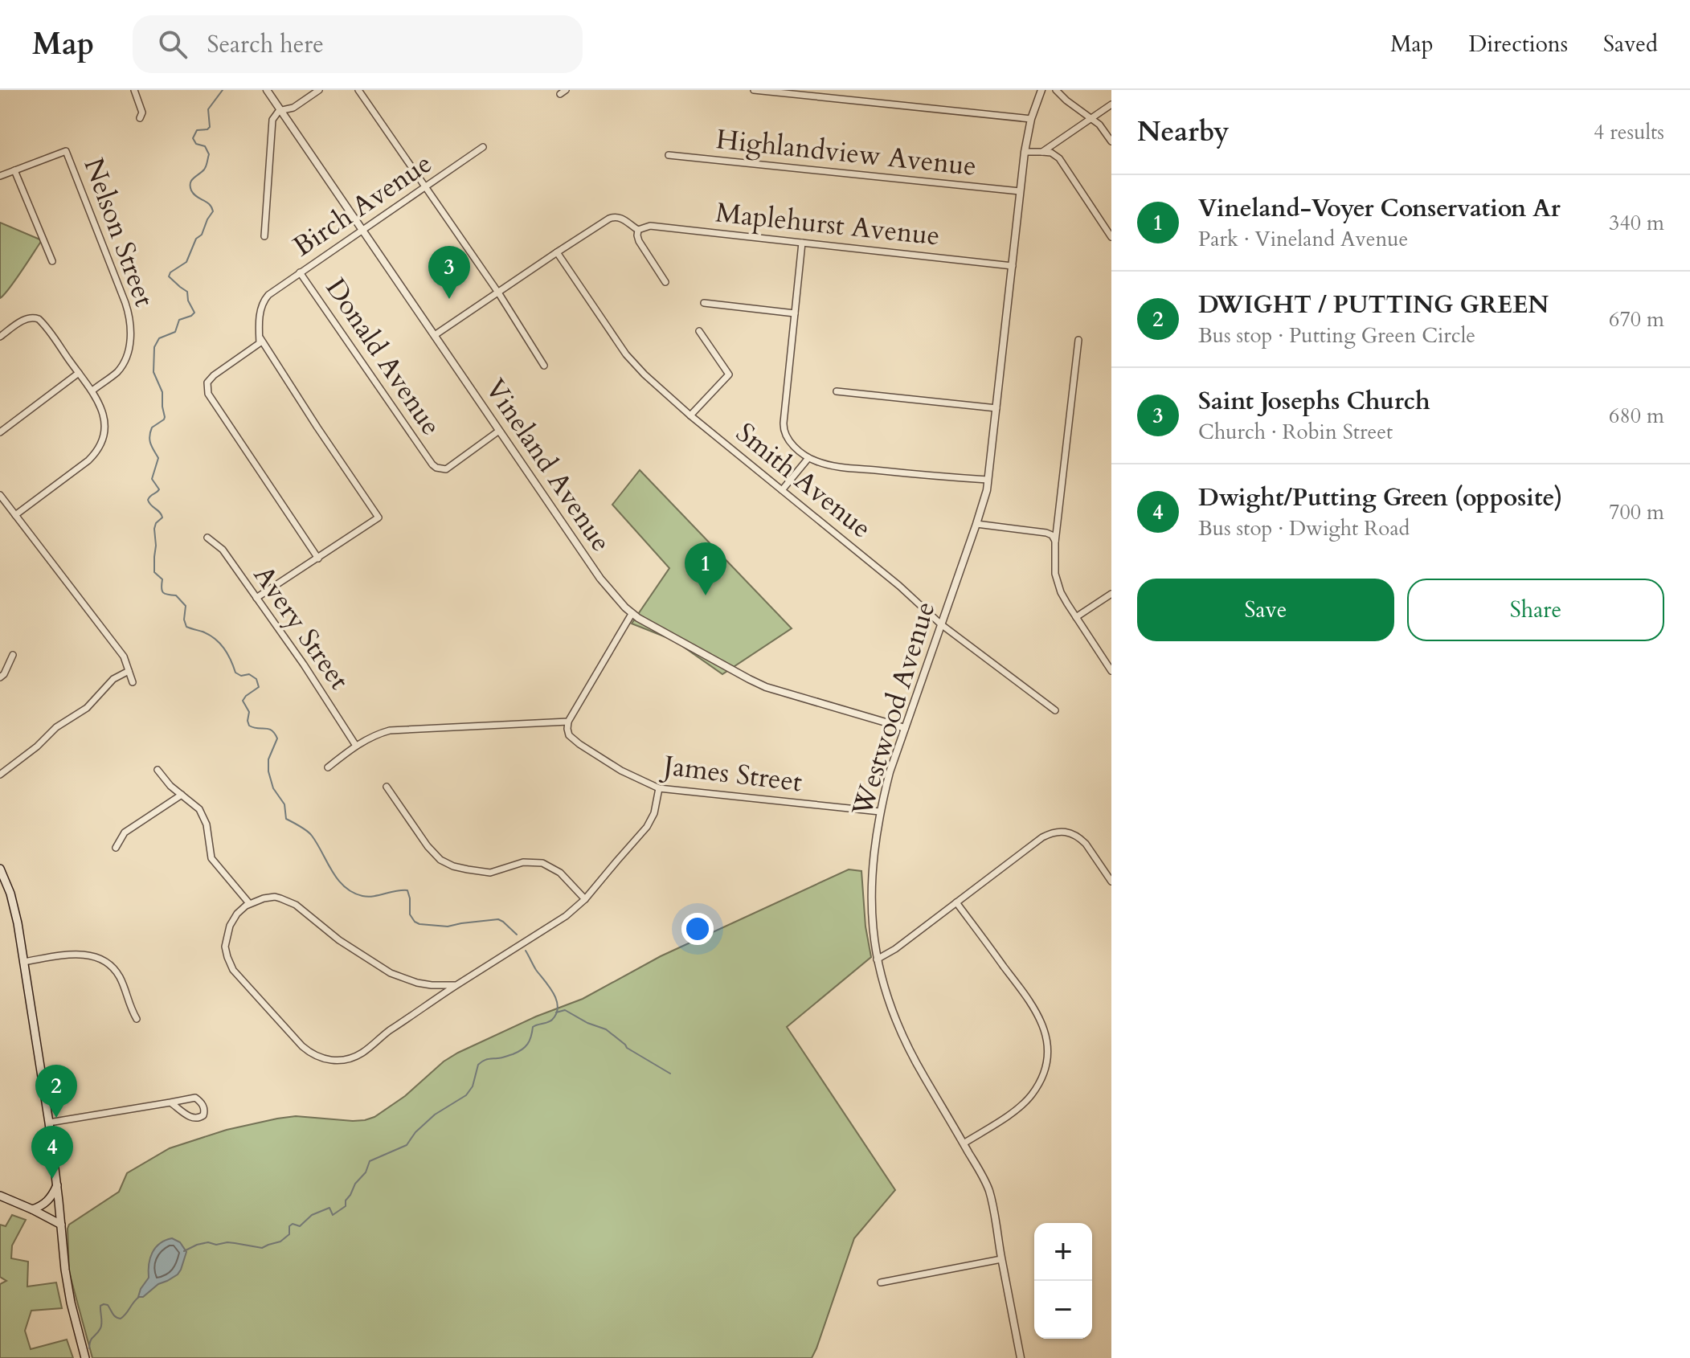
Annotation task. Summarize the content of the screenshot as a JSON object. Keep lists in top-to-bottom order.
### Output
{
  "streets": {
    "street": [
      "Highlandview Avenue",
      "Birch Avenue",
      "Maplehurst Avenue",
      "Nelson Street",
      "Donald Avenue",
      "Vineland Avenue",
      "Smith Avenue",
      "Avery Street",
      "Westwood Avenue",
      "James Street"
    ]
  },
  "crossings": [
    ["Highlandview Avenue", "Westwood Avenue"],
    ["Birch Avenue", "Donald Avenue"],
    ["Birch Avenue", "Vineland Avenue"],
    ["Maplehurst Avenue", "Westwood Avenue"],
    ["Donald Avenue", "Vineland Avenue"],
    ["Vineland Avenue", "Westwood Avenue"],
    ["Smith Avenue", "Westwood Avenue"],
    ["Westwood Avenue", "James Street"]
  ],
  "page": {
    "header": "Map",
    "search": "Search here",
    "nav": ["Map", "Directions", "Saved"],
    "heading": ["Nearby", "4 results"],
    "list": [
      {
        "mark": "1",
        "name": "Vineland-Voyer Conservation Ar",
        "note": "Park · Vineland Avenue",
        "value": "340 m"
      },
      {
        "mark": "2",
        "name": "DWIGHT / PUTTING GREEN",
        "note": "Bus stop · Putting Green Circle",
        "value": "670 m"
      },
      {
        "mark": "3",
        "name": "Saint Josephs Church",
        "note": "Church · Robin Street",
        "value": "680 m"
      },
      {
        "mark": "4",
        "name": "Dwight/Putting Green (opposite)",
        "note": "Bus stop · Dwight Road",
        "value": "700 m"
      }
    ],
    "pins": [
      "3",
      "1",
      "2",
      "4"
    ],
    "buttons": ["Save", "Share"],
    "map_buttons": ["+", "−"]
  }
}
